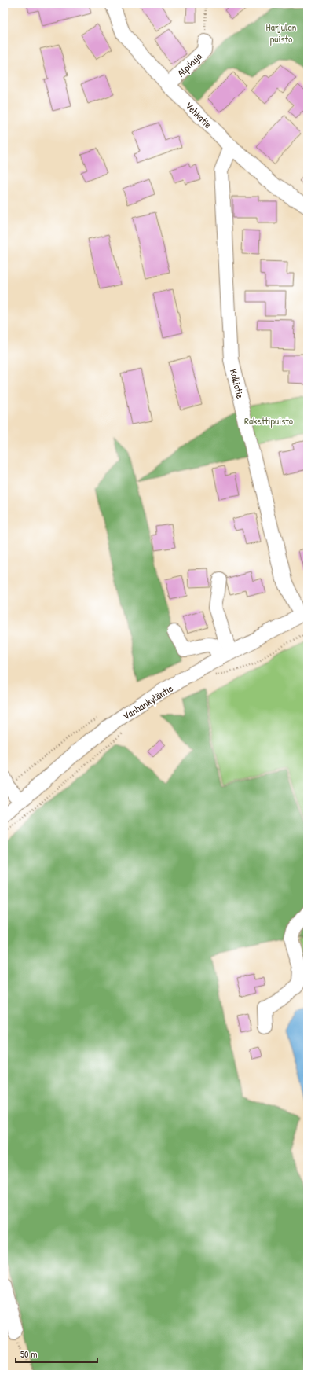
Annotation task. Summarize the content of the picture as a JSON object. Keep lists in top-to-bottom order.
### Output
{
  "streets": {
    "street": [
      "Alpikuja",
      "Vehkatie",
      "Kalliotie",
      "Vanhankyläntie"
    ]
  },
  "crossings": [
    ["Alpikuja", "Vehkatie"],
    ["Vehkatie", "Kalliotie"],
    ["Kalliotie", "Vanhankyläntie"]
  ],
  "parks": ["Harjulan puisto", "Rakettipuisto"],
  "scale_bar": "50 m"
}
